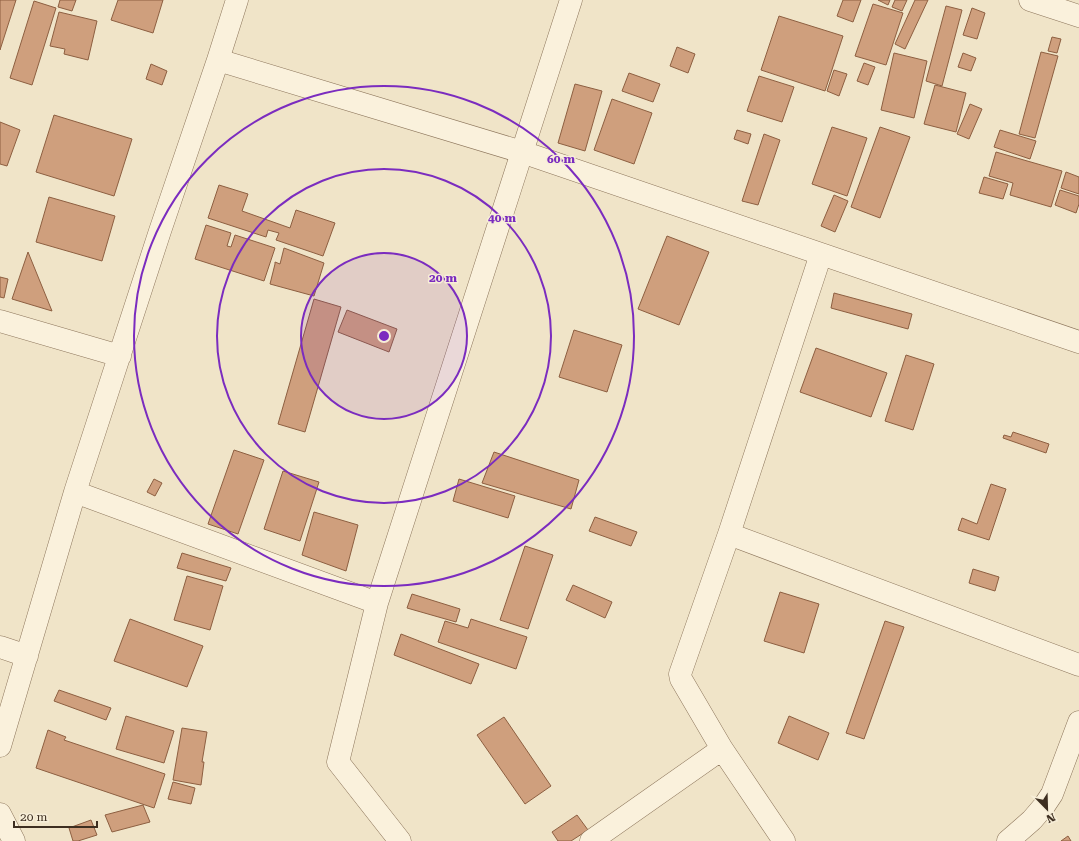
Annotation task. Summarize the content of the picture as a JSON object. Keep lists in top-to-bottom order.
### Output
{
  "scale_bar": "20 m",
  "north": "bottom right",
  "rings": ["60 m", "40 m", "20 m"]
}
